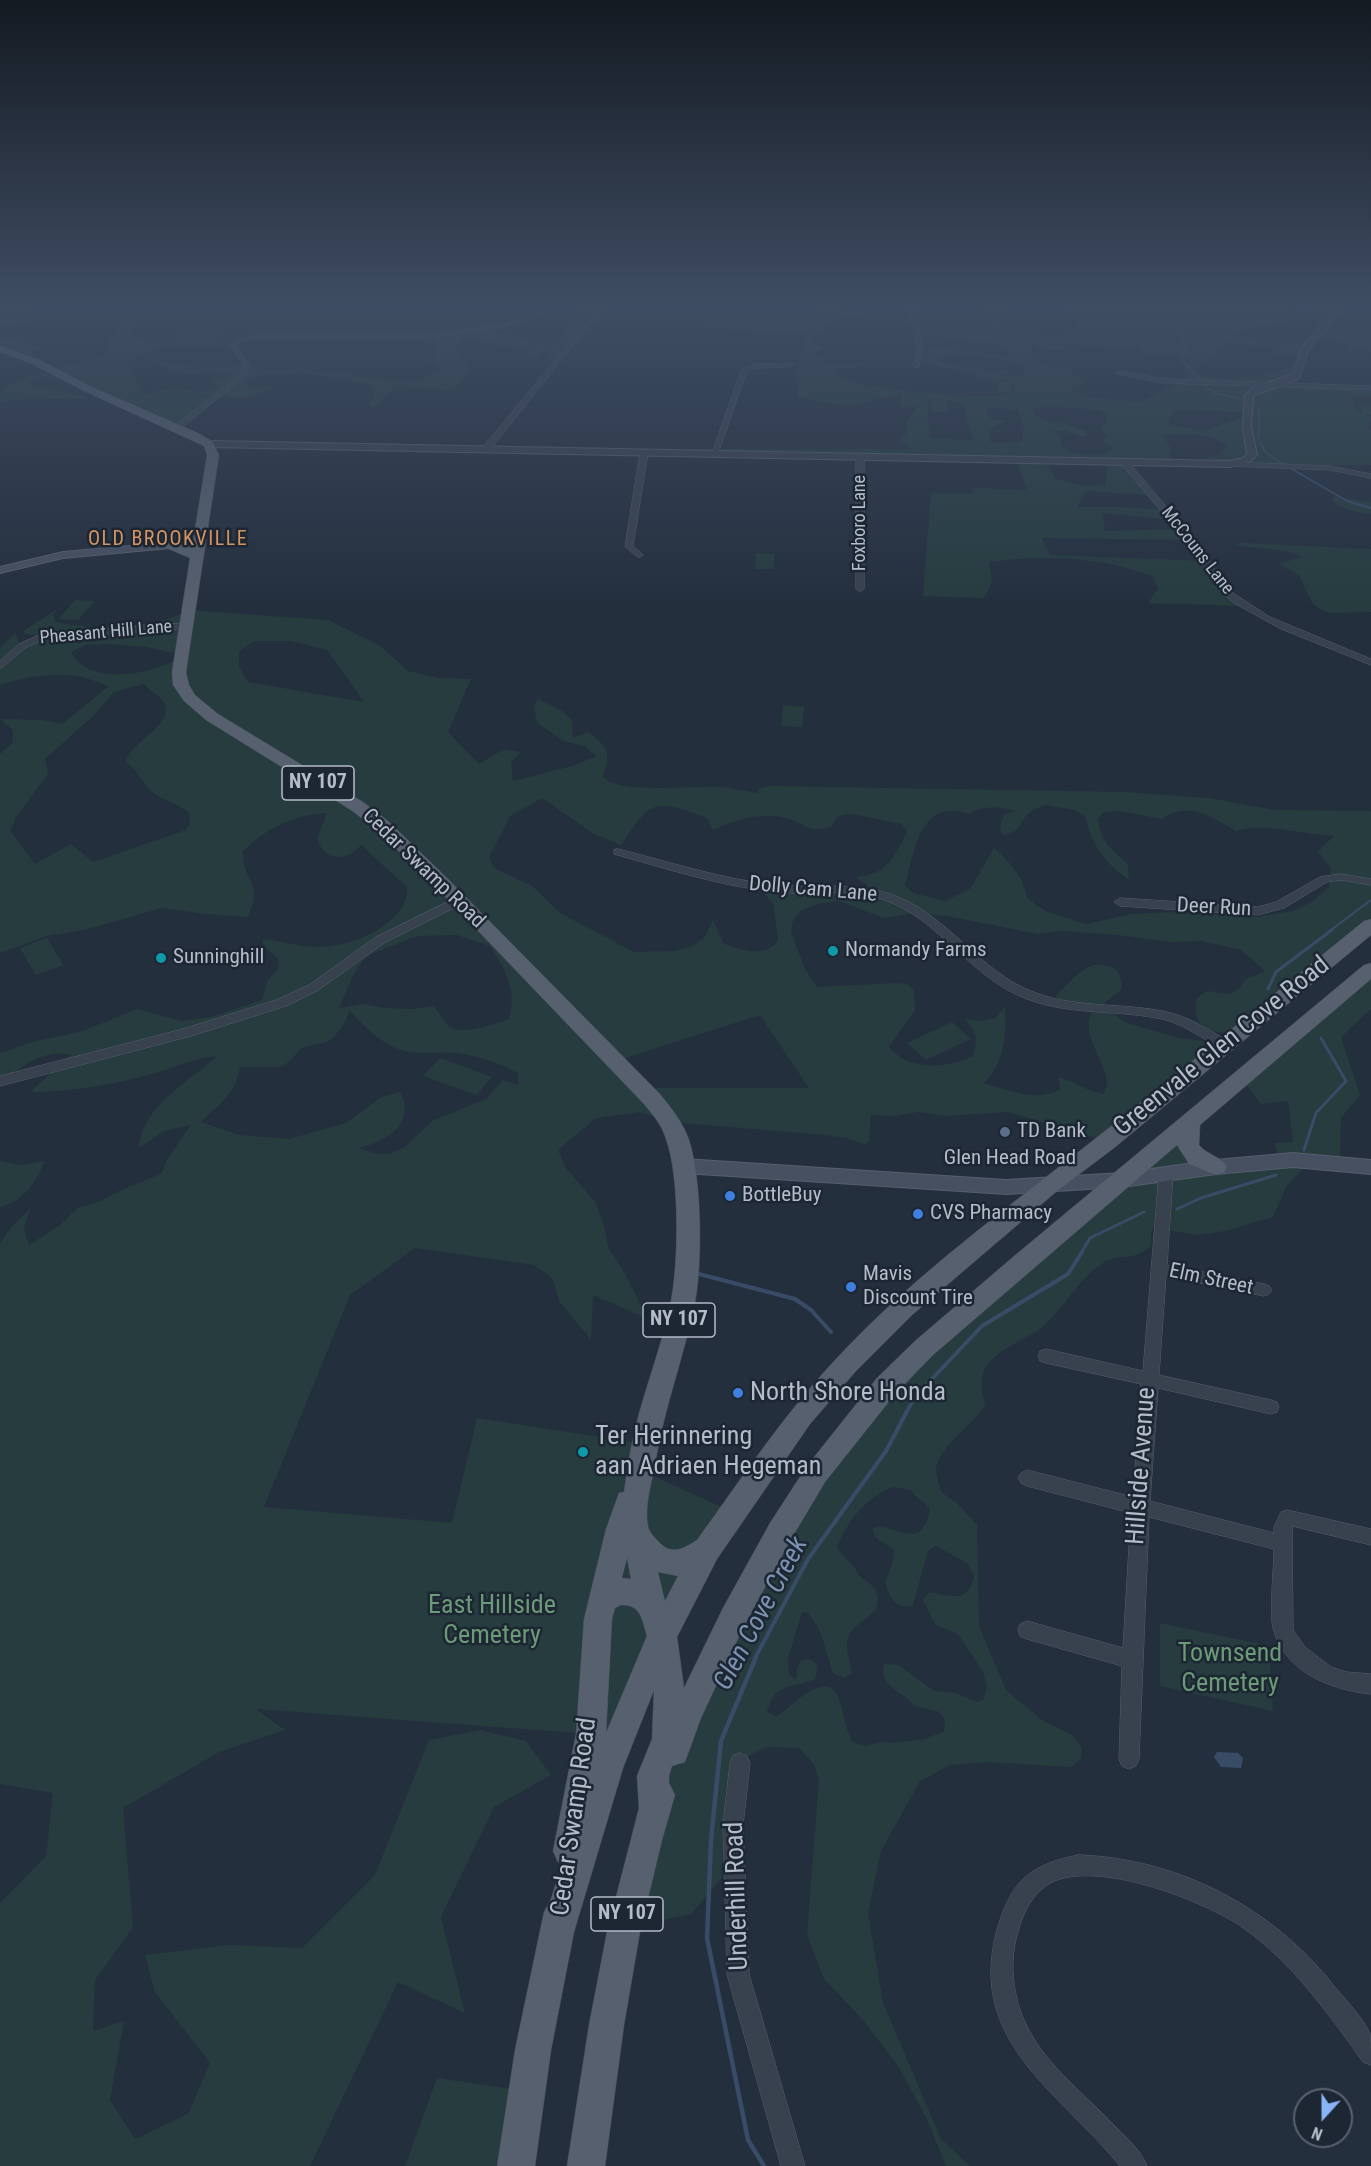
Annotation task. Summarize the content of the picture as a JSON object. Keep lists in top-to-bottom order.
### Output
{
  "streets": {
    "main road": [
      "NY 107",
      "Cedar Swamp Road",
      "Greenvale Glen Cove Road",
      "Glen Head Road"
    ],
    "street": [
      "Foxboro Lane",
      "McCouns Lane",
      "Pheasant Hill Lane",
      "Dolly Cam Lane",
      "Deer Run",
      "Elm Street",
      "Hillside Avenue",
      "Underhill Road"
    ]
  },
  "crossings": [
    ["Pheasant Hill Lane", "Cedar Swamp Road"],
    ["NY 107", "Cedar Swamp Road"],
    ["NY 107", "Greenvale Glen Cove Road"],
    ["Cedar Swamp Road", "Greenvale Glen Cove Road"],
    ["Cedar Swamp Road", "Glen Head Road"],
    ["Dolly Cam Lane", "Greenvale Glen Cove Road"],
    ["Greenvale Glen Cove Road", "Glen Head Road"],
    ["Glen Head Road", "Hillside Avenue"],
    ["Elm Street", "Hillside Avenue"]
  ],
  "districts": ["OLD BROOKVILLE"],
  "water": ["Glen Cove Creek"],
  "parks": ["East Hillside Cemetery", "Townsend Cemetery"],
  "places": [
    "Normandy Farms",
    "Sunninghill",
    "TD Bank",
    "BottleBuy",
    "CVS Pharmacy",
    "Mavis Discount Tire",
    "North Shore Honda",
    "Ter Herinnering aan Adriaen Hegeman"
  ],
  "north": "bottom"
}
